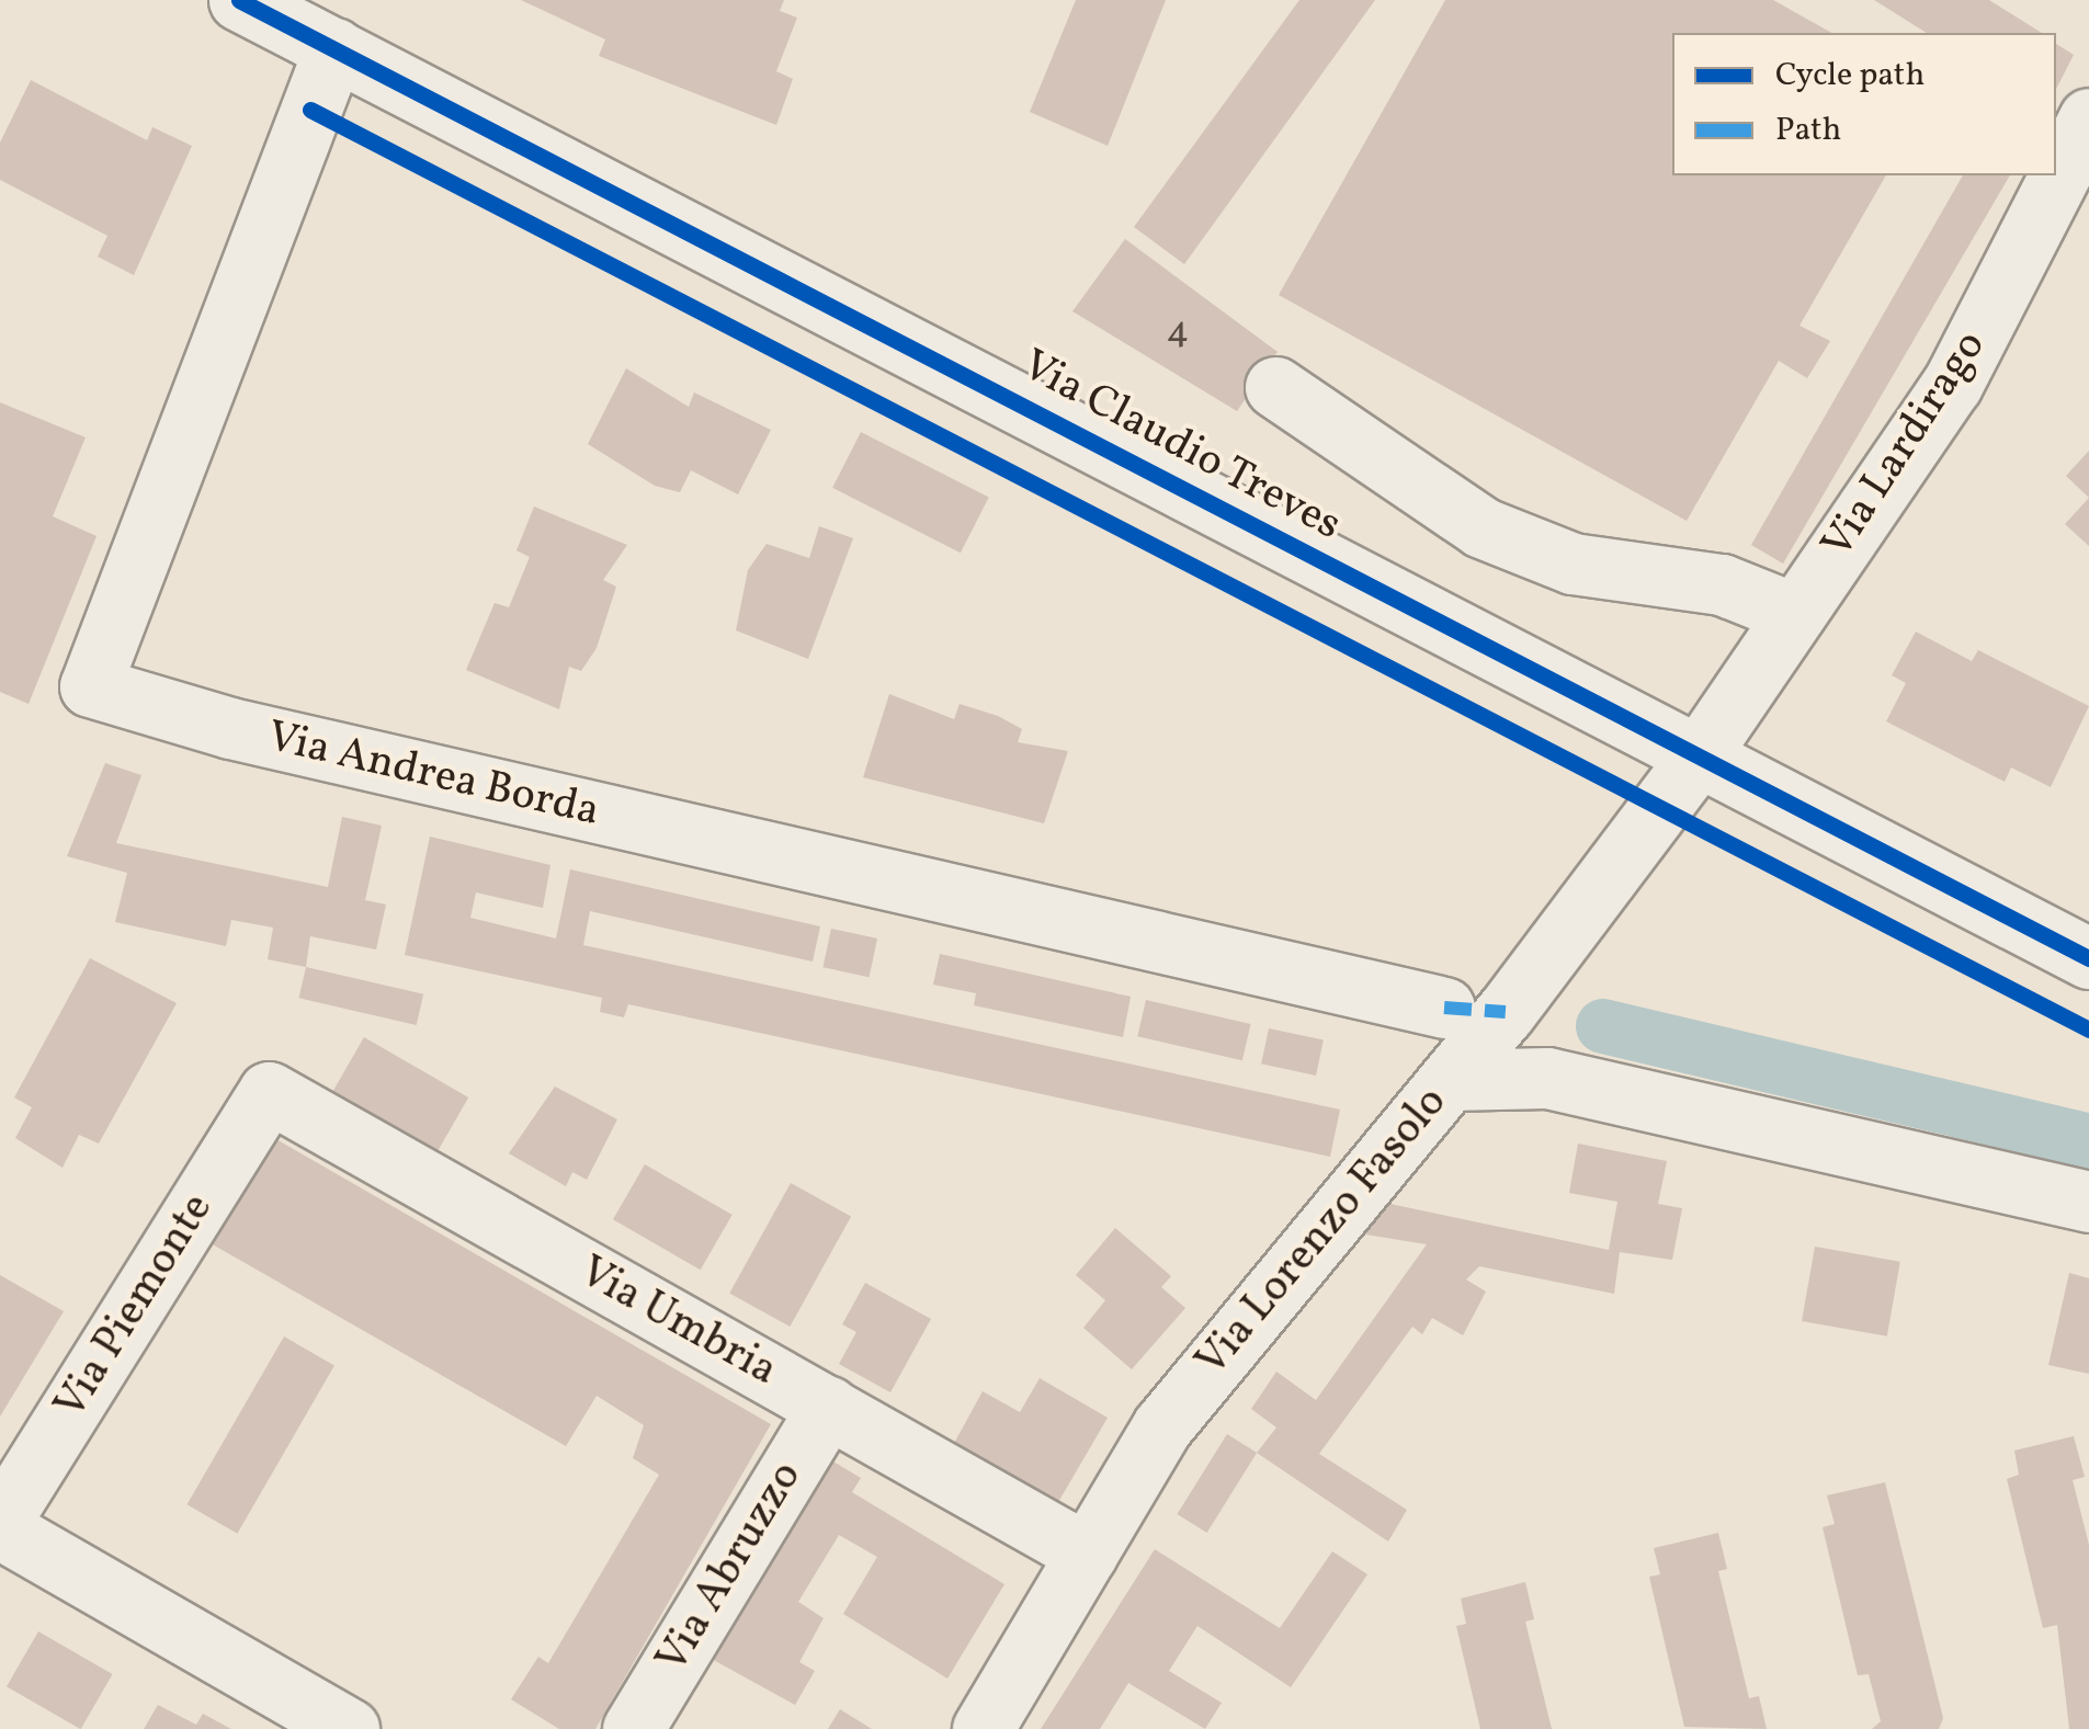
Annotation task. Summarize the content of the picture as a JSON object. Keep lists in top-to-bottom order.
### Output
{
  "streets": {
    "street": [
      "Via Lardirago",
      "Via Claudio Treves",
      "Via Andrea Borda",
      "Via Lorenzo Fasolo",
      "Via Piemonte",
      "Via Umbria",
      "Via Abruzzo"
    ]
  },
  "crossings": [
    ["Via Lardirago", "Via Claudio Treves"],
    ["Via Lardirago", "Via Lorenzo Fasolo"],
    ["Via Claudio Treves", "Via Andrea Borda"],
    ["Via Claudio Treves", "Via Lorenzo Fasolo"],
    ["Via Lorenzo Fasolo", "Via Umbria"],
    ["Via Piemonte", "Via Umbria"],
    ["Via Umbria", "Via Abruzzo"]
  ],
  "house_numbers": ["4"],
  "legend": ["Cycle path", "Path"]
}
